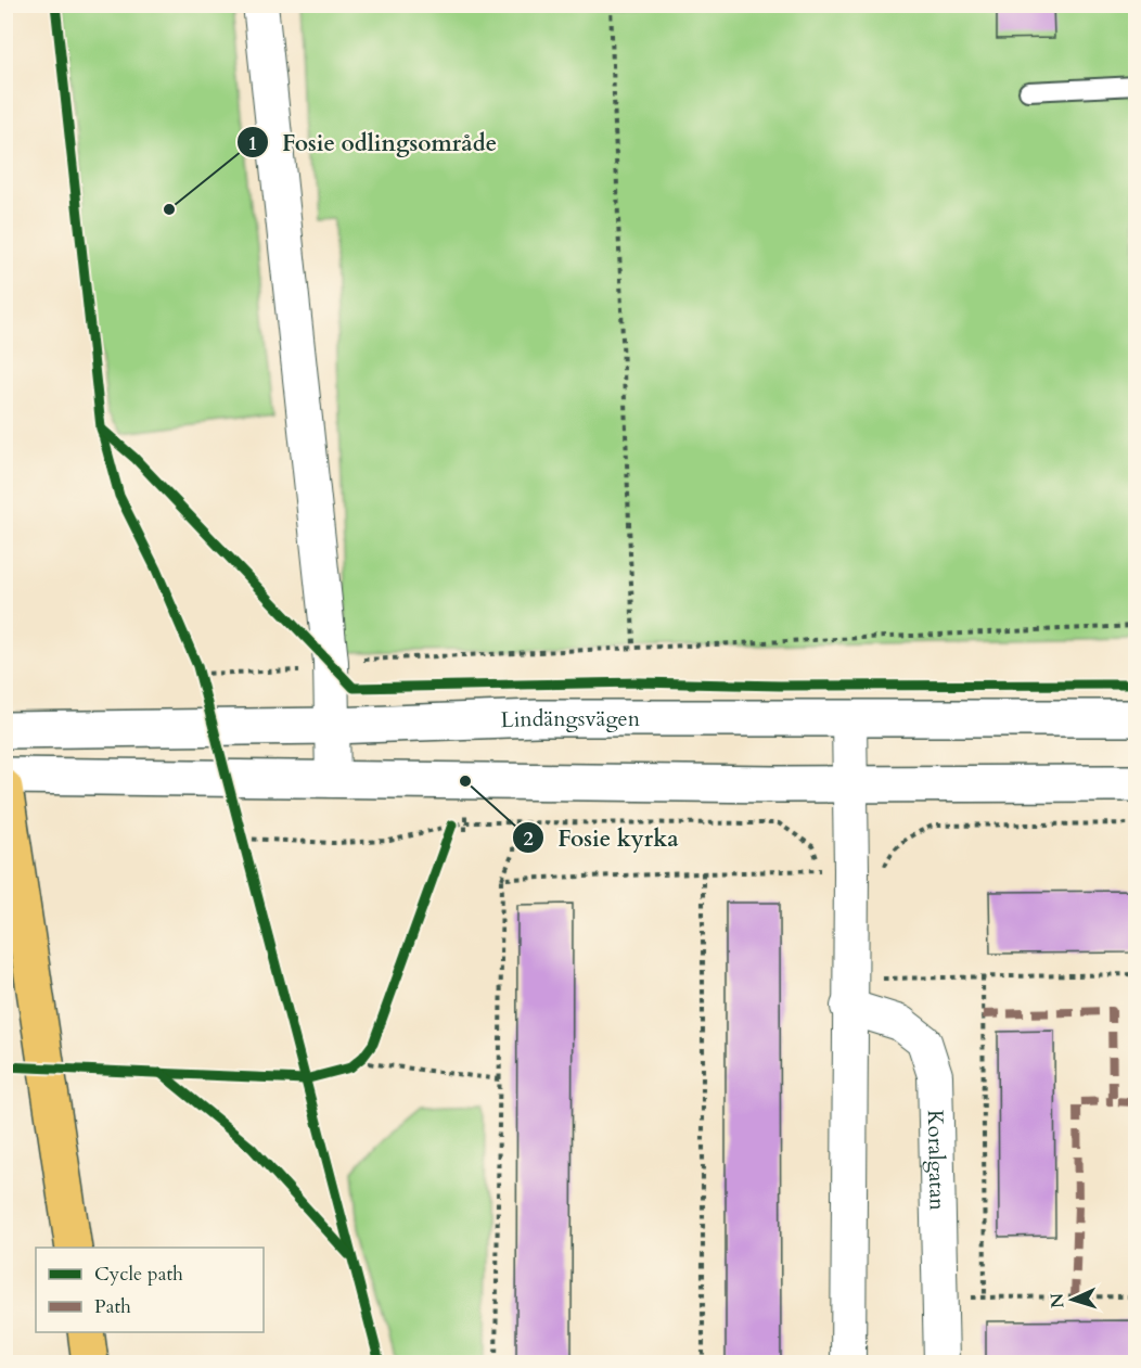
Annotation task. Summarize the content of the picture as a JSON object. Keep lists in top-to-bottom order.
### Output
{
  "streets": {
    "street": ["Lindängsvägen", "Koralgatan"]
  },
  "places": ["Fosie odlingsområde", "Fosie kyrka"],
  "legend": ["Cycle path", "Path"],
  "north": "left"
}
